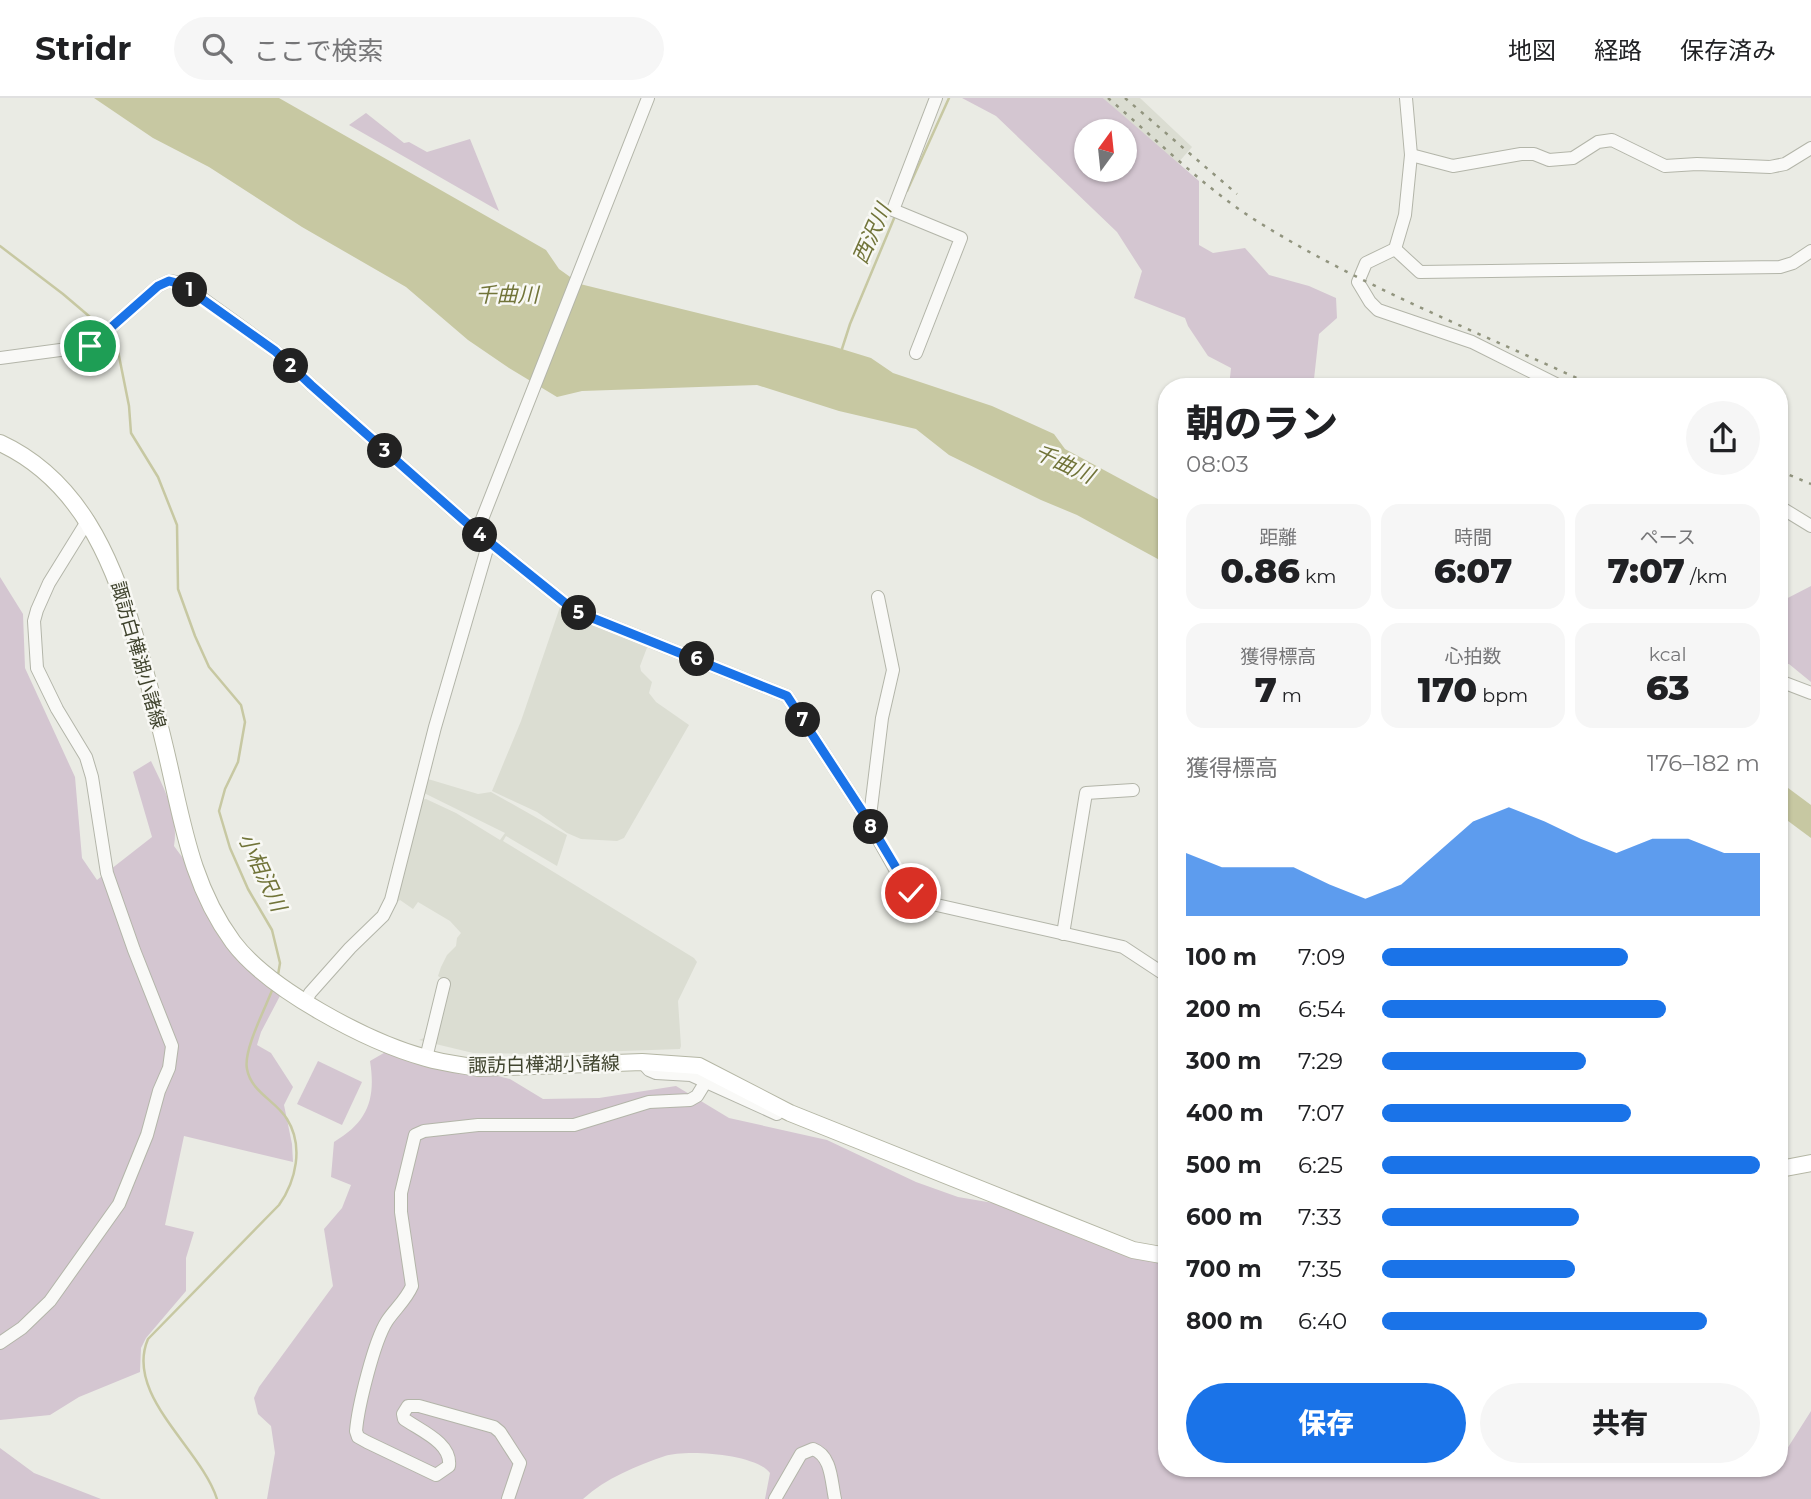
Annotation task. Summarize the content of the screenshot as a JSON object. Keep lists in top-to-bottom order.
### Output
{
  "streets": {
    "main road": ["諏訪白樺湖小諸線"]
  },
  "water": ["西沢川", "千曲川", "小相沢川"],
  "north": "top",
  "page": {
    "header": "Stridr",
    "search": "ここで検索",
    "nav": ["地図", "経路", "保存済み"],
    "pins": [
      "1",
      "2",
      "3",
      "4",
      "5",
      "6",
      "7",
      "8"
    ],
    "heading": ["朝のラン", "08:03"],
    "stats": [
      ["距離", "0.86 km"],
      ["時間", "6:07"],
      ["ペース", "7:07 /km"],
      ["獲得標高", "7 m"],
      ["心拍数", "170 bpm"],
      ["kcal", "63"]
    ],
    "chart": ["獲得標高", "176–182 m"],
    "list": [
      {
        "name": "100 m",
        "note": "7:09"
      },
      {
        "name": "200 m",
        "note": "6:54"
      },
      {
        "name": "300 m",
        "note": "7:29"
      },
      {
        "name": "400 m",
        "note": "7:07"
      },
      {
        "name": "500 m",
        "note": "6:25"
      },
      {
        "name": "600 m",
        "note": "7:33"
      },
      {
        "name": "700 m",
        "note": "7:35"
      },
      {
        "name": "800 m",
        "note": "6:40"
      }
    ],
    "buttons": ["保存", "共有"]
  }
}
